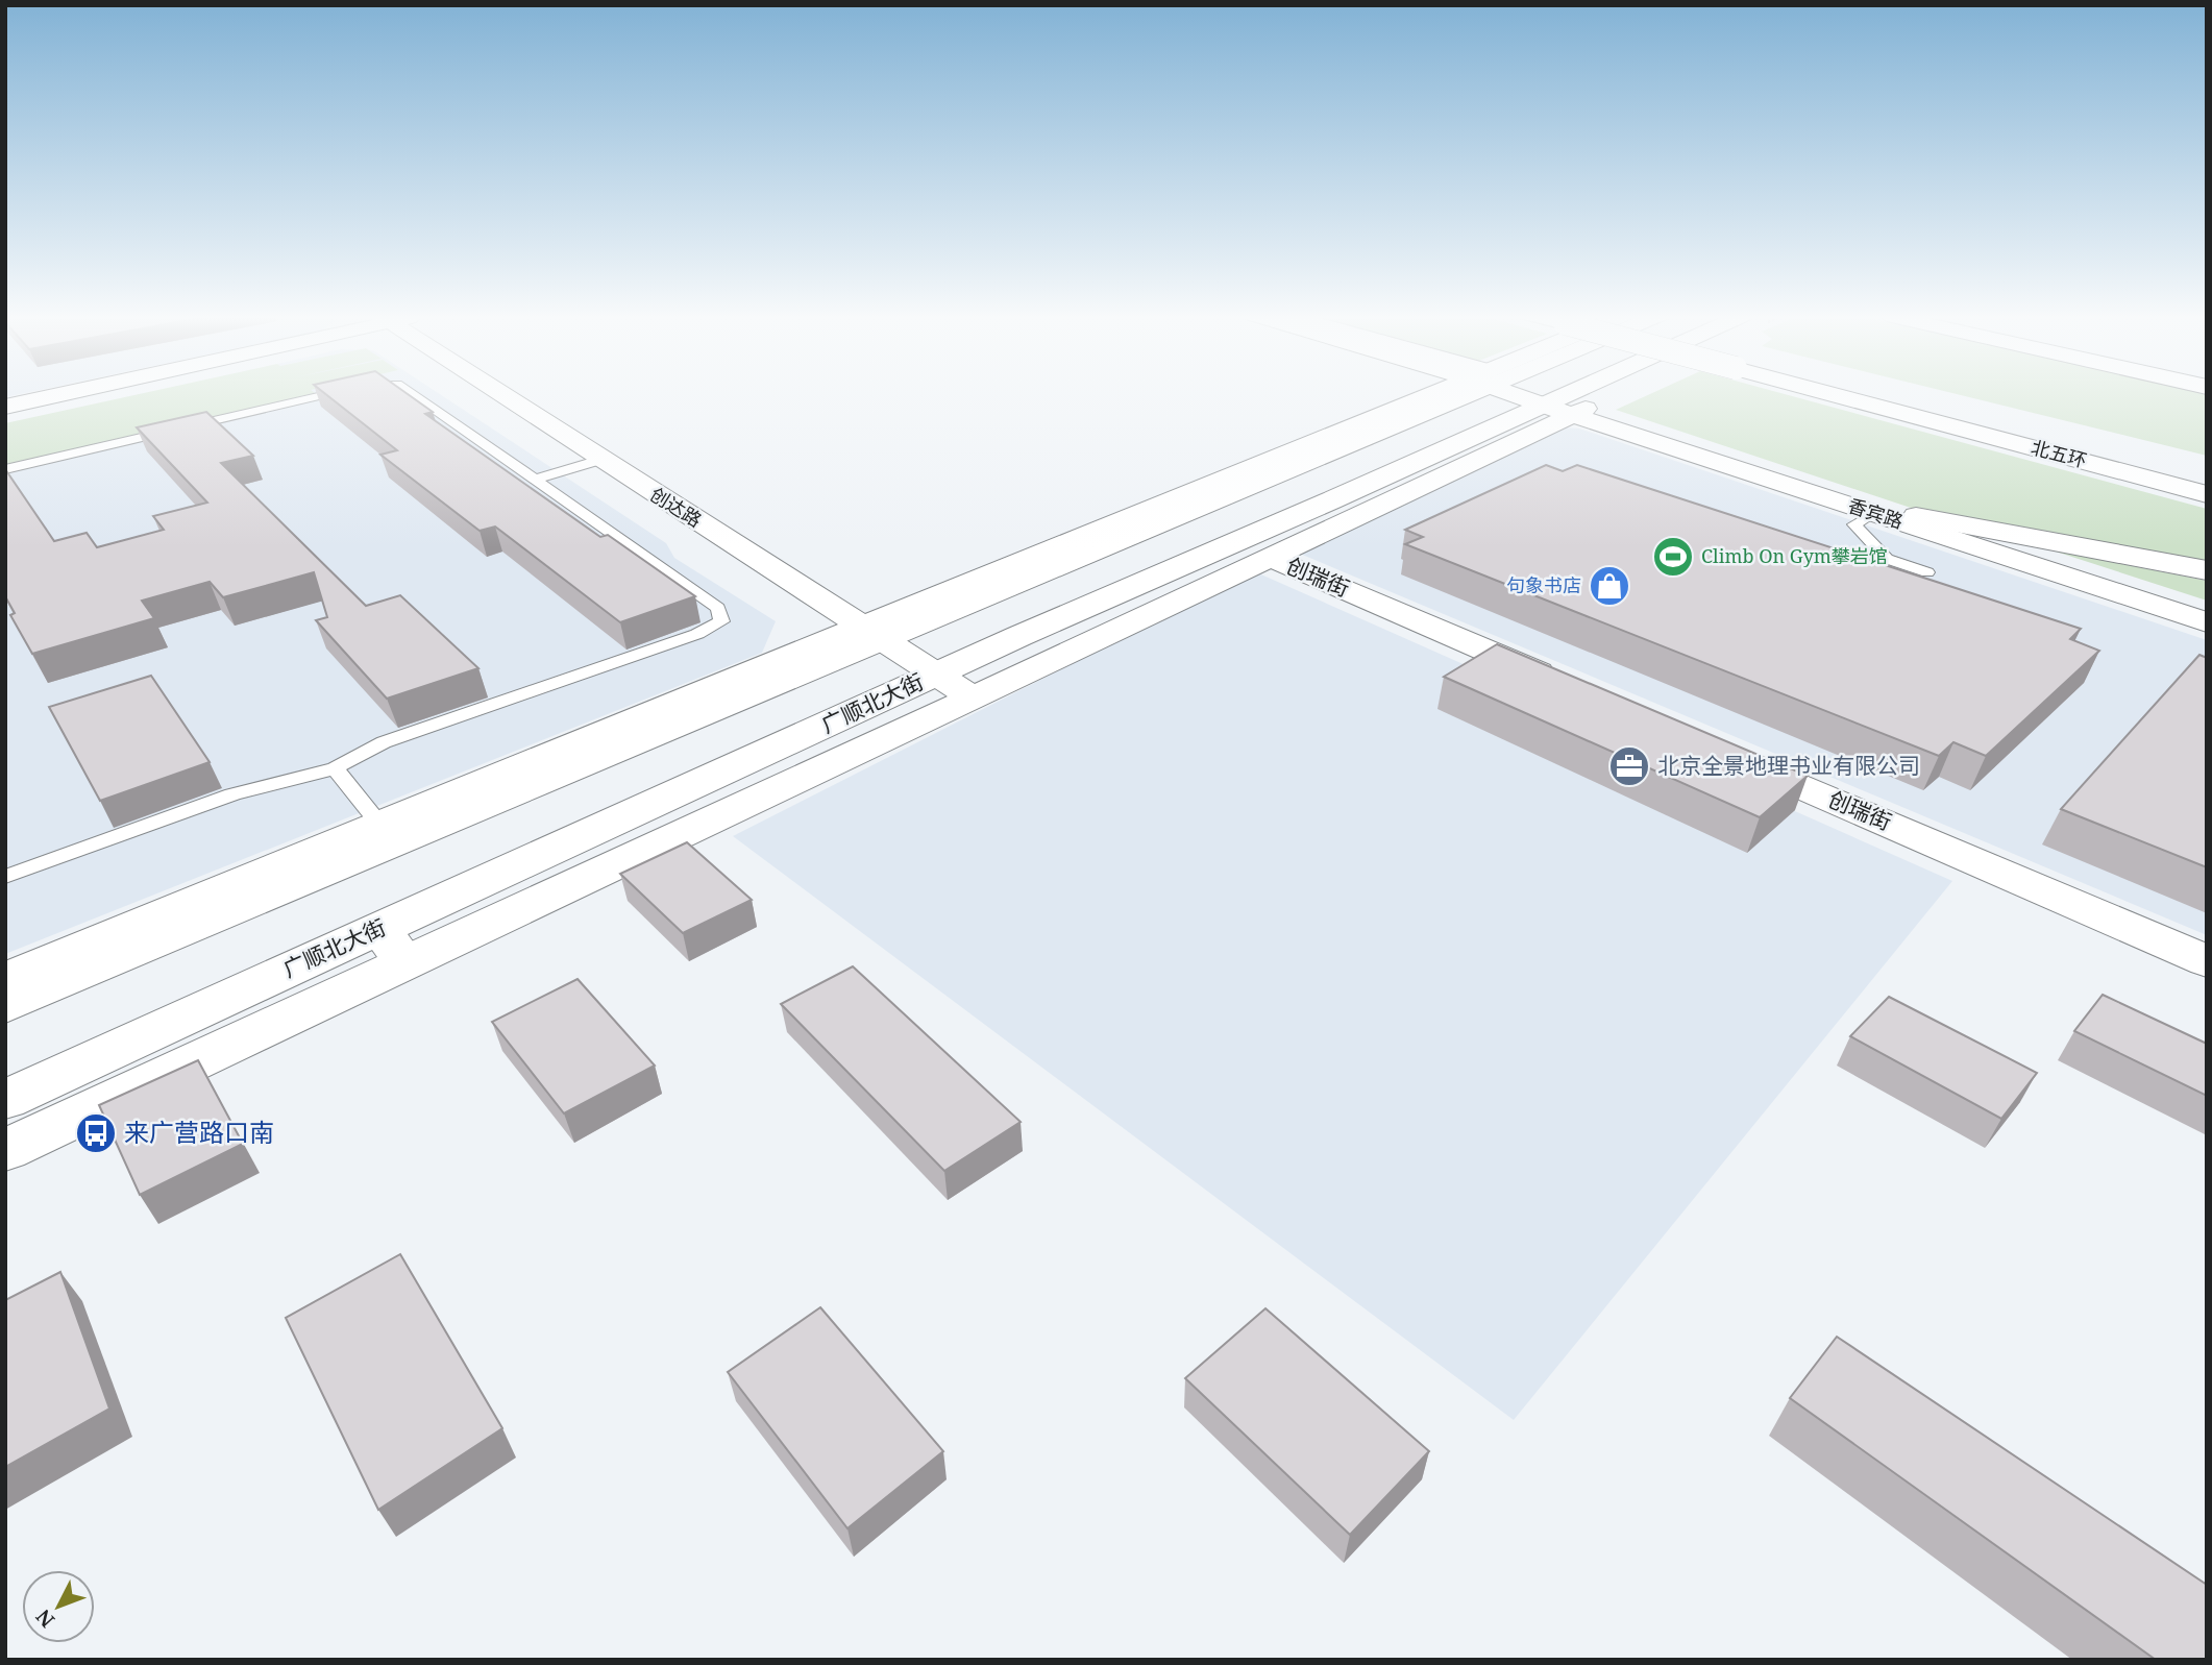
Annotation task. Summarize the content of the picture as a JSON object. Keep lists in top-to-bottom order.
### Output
{
  "streets": {
    "main road": [
      "北五环",
      "创达路",
      "香宾路",
      "创瑞街",
      "广顺北大街"
    ]
  },
  "crossings": [
    ["创达路", "广顺北大街"],
    ["香宾路", "广顺北大街"]
  ],
  "places": {
    "sports": ["Climb On Gym攀岩馆"],
    "shop": ["句象书店"],
    "office": ["北京全景地理书业有限公司"],
    "bus stop": ["来广营路口南"]
  },
  "north": "bottom left"
}
